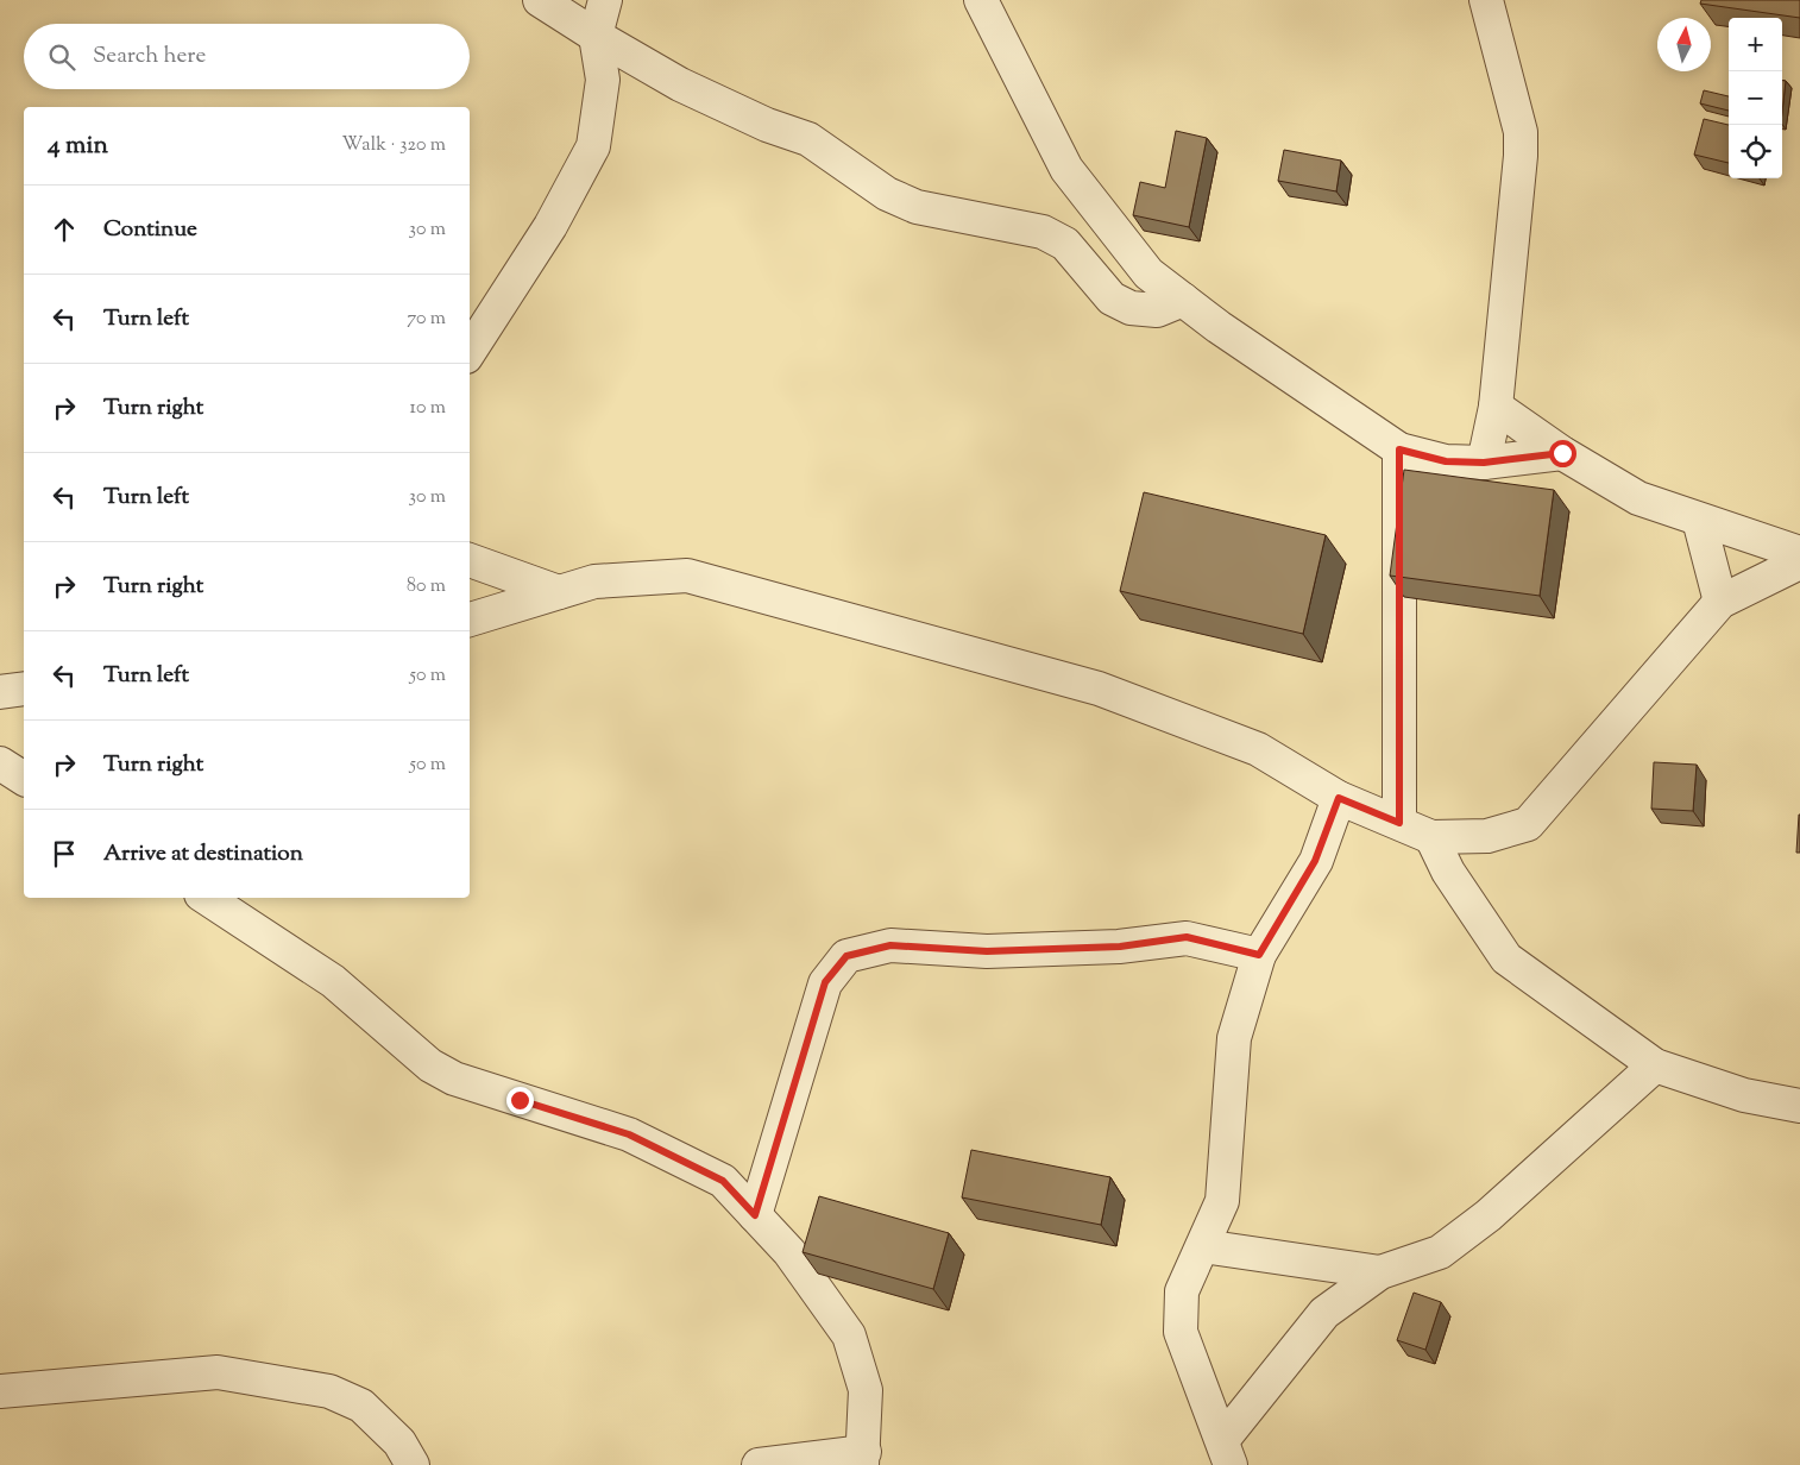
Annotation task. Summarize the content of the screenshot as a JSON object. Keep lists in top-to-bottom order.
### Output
{
  "north": "top",
  "page": {
    "map_buttons": ["+", "−"],
    "search": "Search here",
    "heading": ["4 min", "Walk · 320 m"],
    "list": [
      ["Continue", "30 m"],
      ["Turn left", "70 m"],
      ["Turn right", "10 m"],
      ["Turn left", "30 m"],
      ["Turn right", "80 m"],
      ["Turn left", "50 m"],
      ["Turn right", "50 m"],
      "Arrive at destination"
    ]
  }
}
